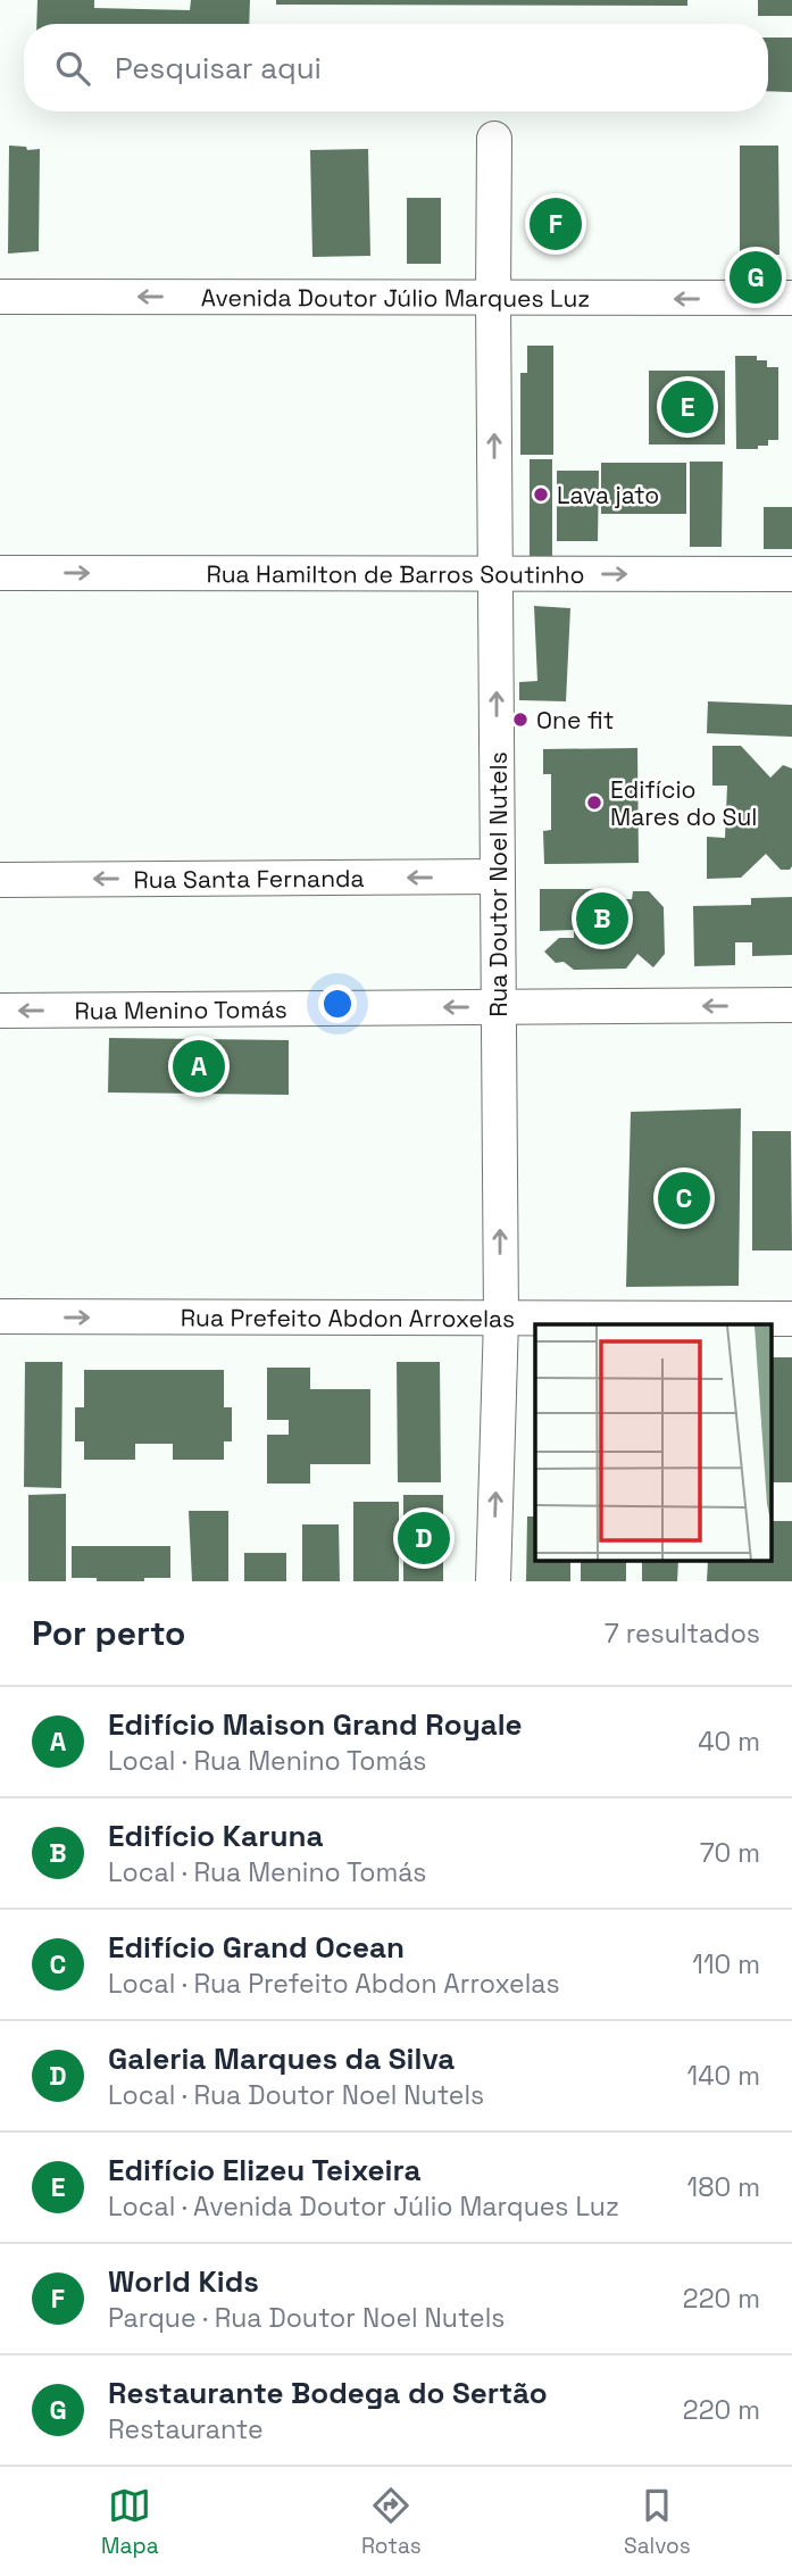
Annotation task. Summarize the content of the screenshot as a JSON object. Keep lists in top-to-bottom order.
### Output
{
  "streets": {
    "street": [
      "Avenida Doutor Júlio Marques Luz",
      "Rua Hamilton de Barros Soutinho",
      "Rua Santa Fernanda",
      "Rua Doutor Noel Nutels",
      "Rua Menino Tomás",
      "Rua Prefeito Abdon Arroxelas"
    ]
  },
  "crossings": [
    ["Avenida Doutor Júlio Marques Luz", "Rua Doutor Noel Nutels"],
    ["Rua Hamilton de Barros Soutinho", "Rua Doutor Noel Nutels"],
    ["Rua Santa Fernanda", "Rua Doutor Noel Nutels"],
    ["Rua Doutor Noel Nutels", "Rua Menino Tomás"],
    ["Rua Doutor Noel Nutels", "Rua Prefeito Abdon Arroxelas"]
  ],
  "one_way": [
    "Avenida Doutor Júlio Marques Luz",
    "Rua Hamilton de Barros Soutinho",
    "Rua Santa Fernanda",
    "Rua Doutor Noel Nutels",
    "Rua Menino Tomás",
    "Rua Prefeito Abdon Arroxelas"
  ],
  "places": ["Lava jato", "One fit", "Edifício Mares do Sul"],
  "page": {
    "search": "Pesquisar aqui",
    "pins": [
      "F",
      "G",
      "E",
      "B",
      "A",
      "C",
      "D"
    ],
    "heading": ["Por perto", "7 resultados"],
    "list": [
      {
        "mark": "A",
        "name": "Edifício Maison Grand Royale",
        "note": "Local · Rua Menino Tomás",
        "value": "40 m"
      },
      {
        "mark": "B",
        "name": "Edifício Karuna",
        "note": "Local · Rua Menino Tomás",
        "value": "70 m"
      },
      {
        "mark": "C",
        "name": "Edifício Grand Ocean",
        "note": "Local · Rua Prefeito Abdon Arroxelas",
        "value": "110 m"
      },
      {
        "mark": "D",
        "name": "Galeria Marques da Silva",
        "note": "Local · Rua Doutor Noel Nutels",
        "value": "140 m"
      },
      {
        "mark": "E",
        "name": "Edifício Elizeu Teixeira",
        "note": "Local · Avenida Doutor Júlio Marques Luz",
        "value": "180 m"
      },
      {
        "mark": "F",
        "name": "World Kids",
        "note": "Parque · Rua Doutor Noel Nutels",
        "value": "220 m"
      },
      {
        "mark": "G",
        "name": "Restaurante Bodega do Sertão",
        "note": "Restaurante",
        "value": "220 m"
      }
    ],
    "nav": ["Mapa", "Rotas", "Salvos"]
  }
}
